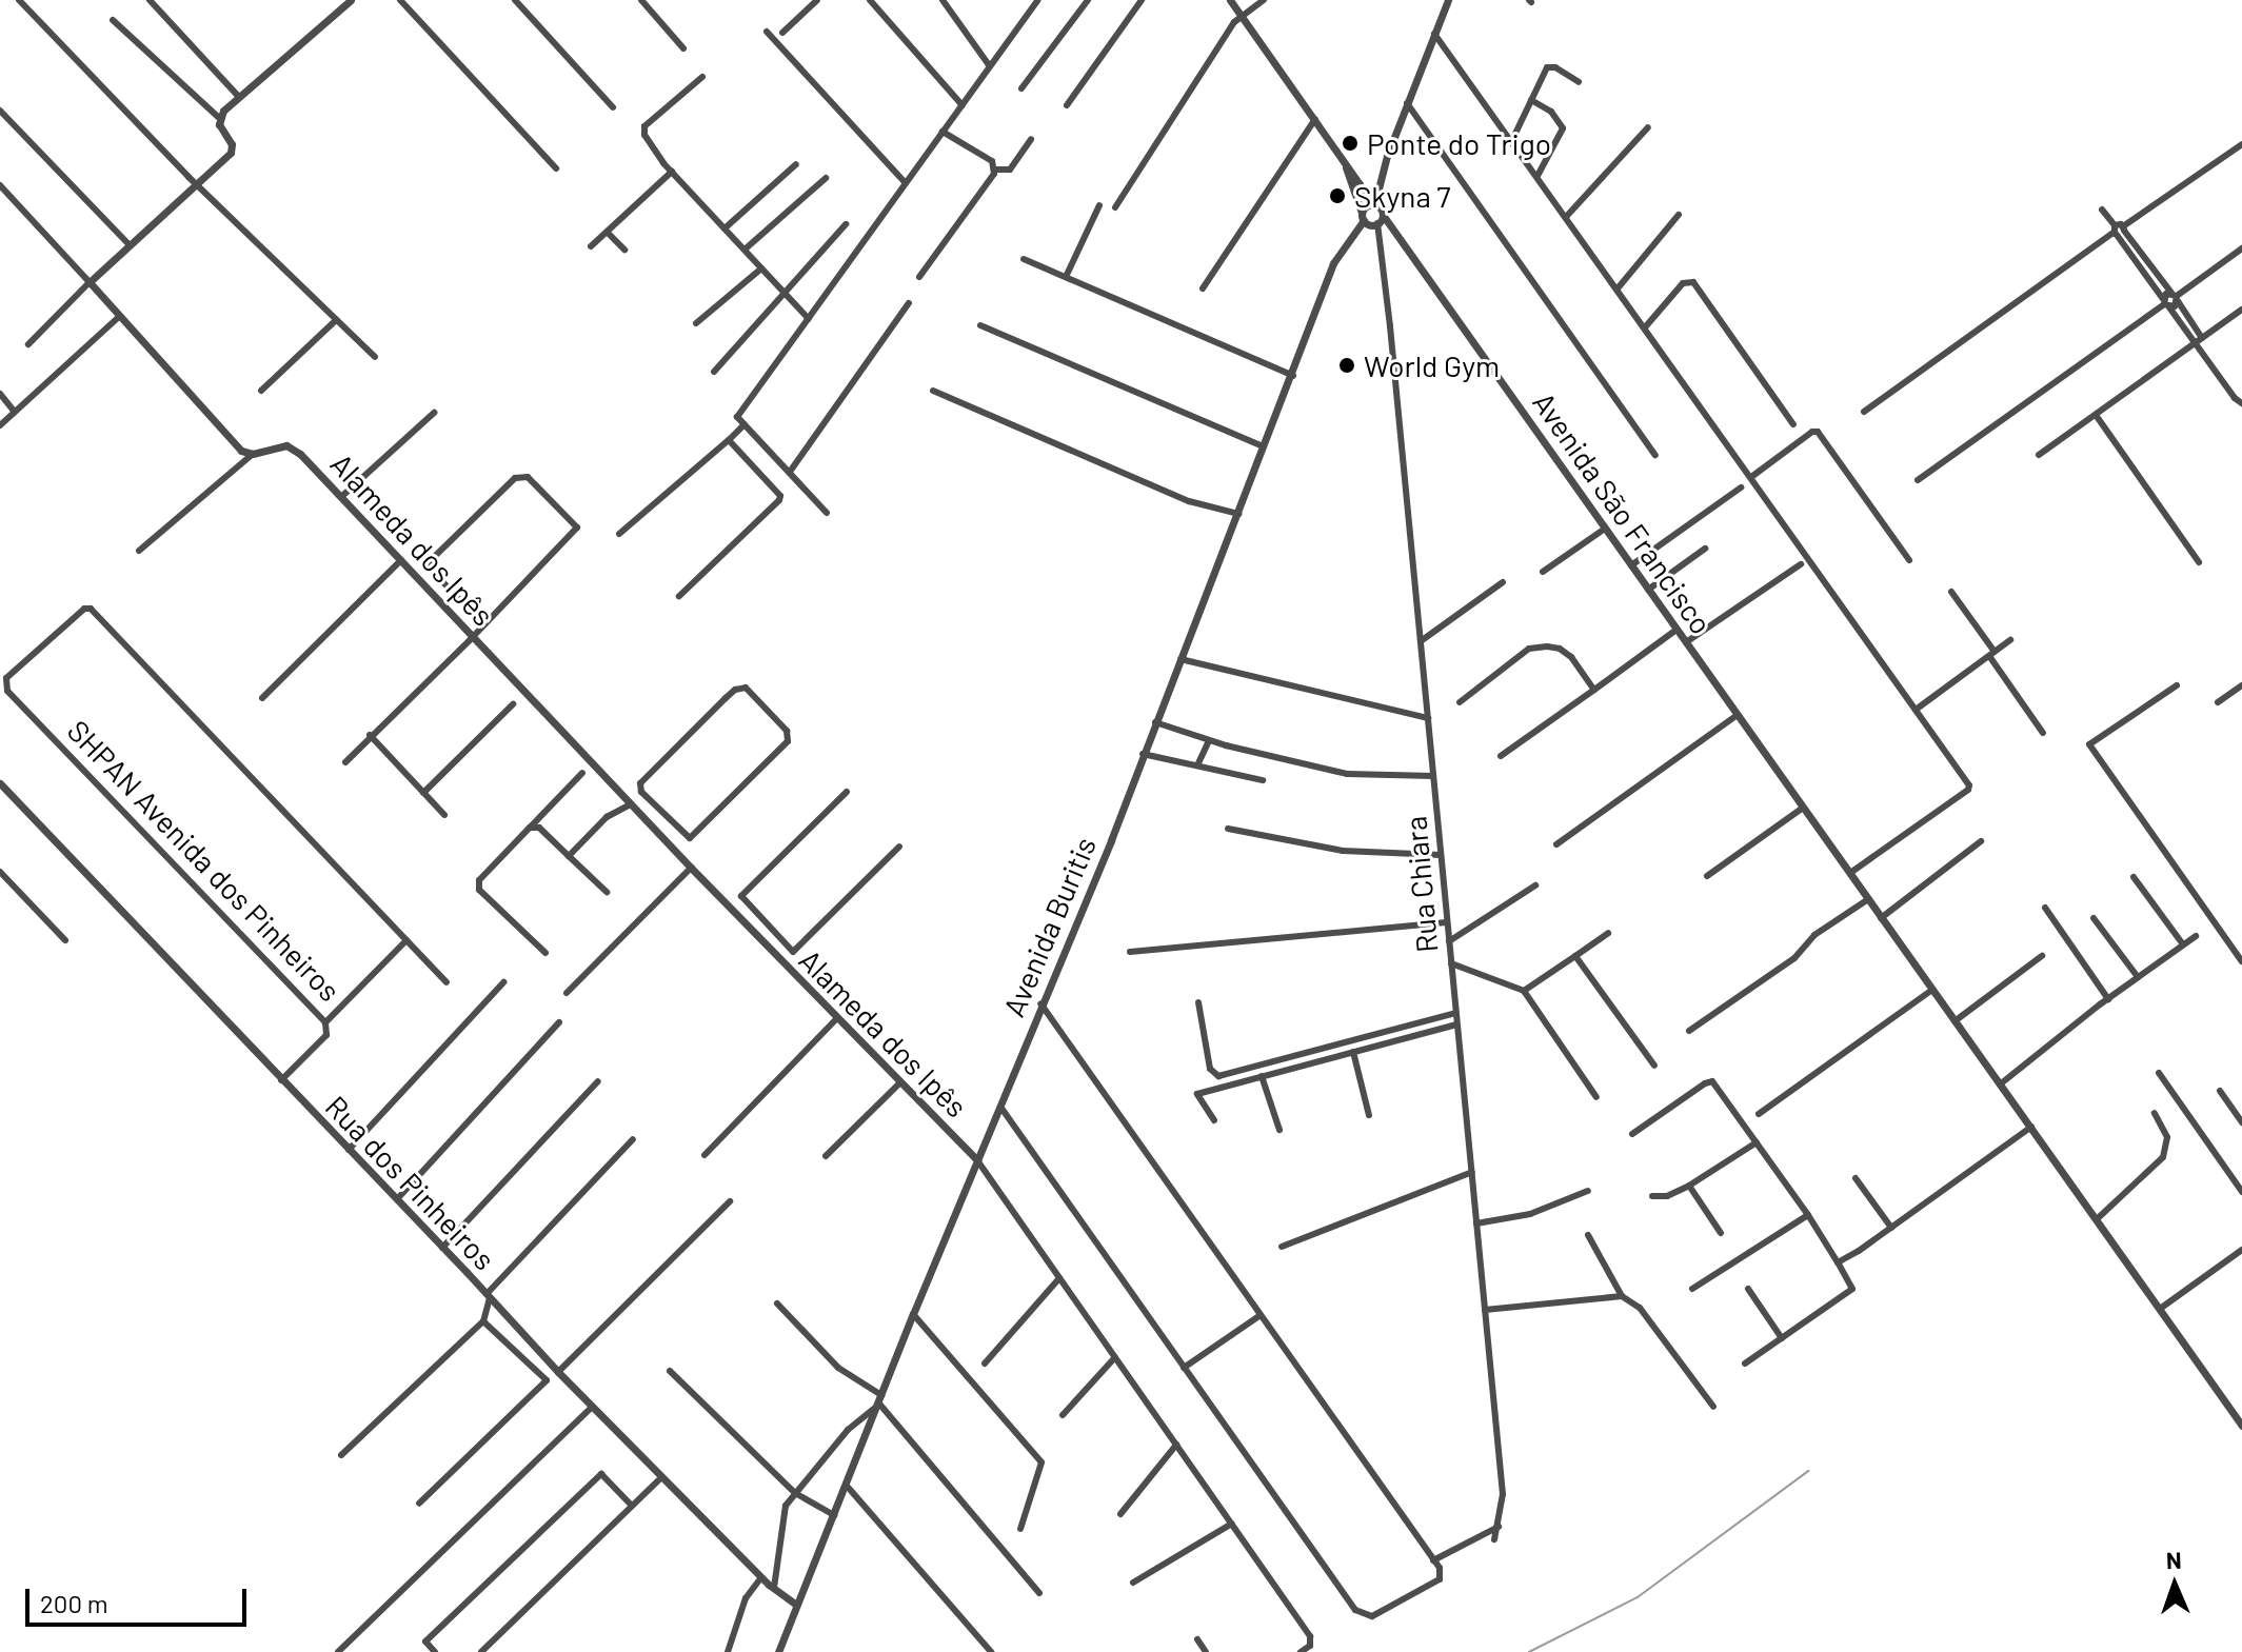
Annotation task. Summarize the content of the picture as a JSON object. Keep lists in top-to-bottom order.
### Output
{
  "streets": {
    "street": [
      "Avenida São Francisco",
      "Alameda dos Ipês",
      "SHPAN Avenida dos Pinheiros",
      "Rua Chiara",
      "Avenida Buritis",
      "Rua dos Pinheiros"
    ]
  },
  "crossings": [
    ["Avenida São Francisco", "Avenida Buritis"],
    ["Alameda dos Ipês", "Avenida Buritis"],
    ["Avenida Buritis", "Rua dos Pinheiros"]
  ],
  "places": ["Ponte do Trigo", "Skyna 7", "World Gym"],
  "scale_bar": "200 m",
  "north": "top"
}
